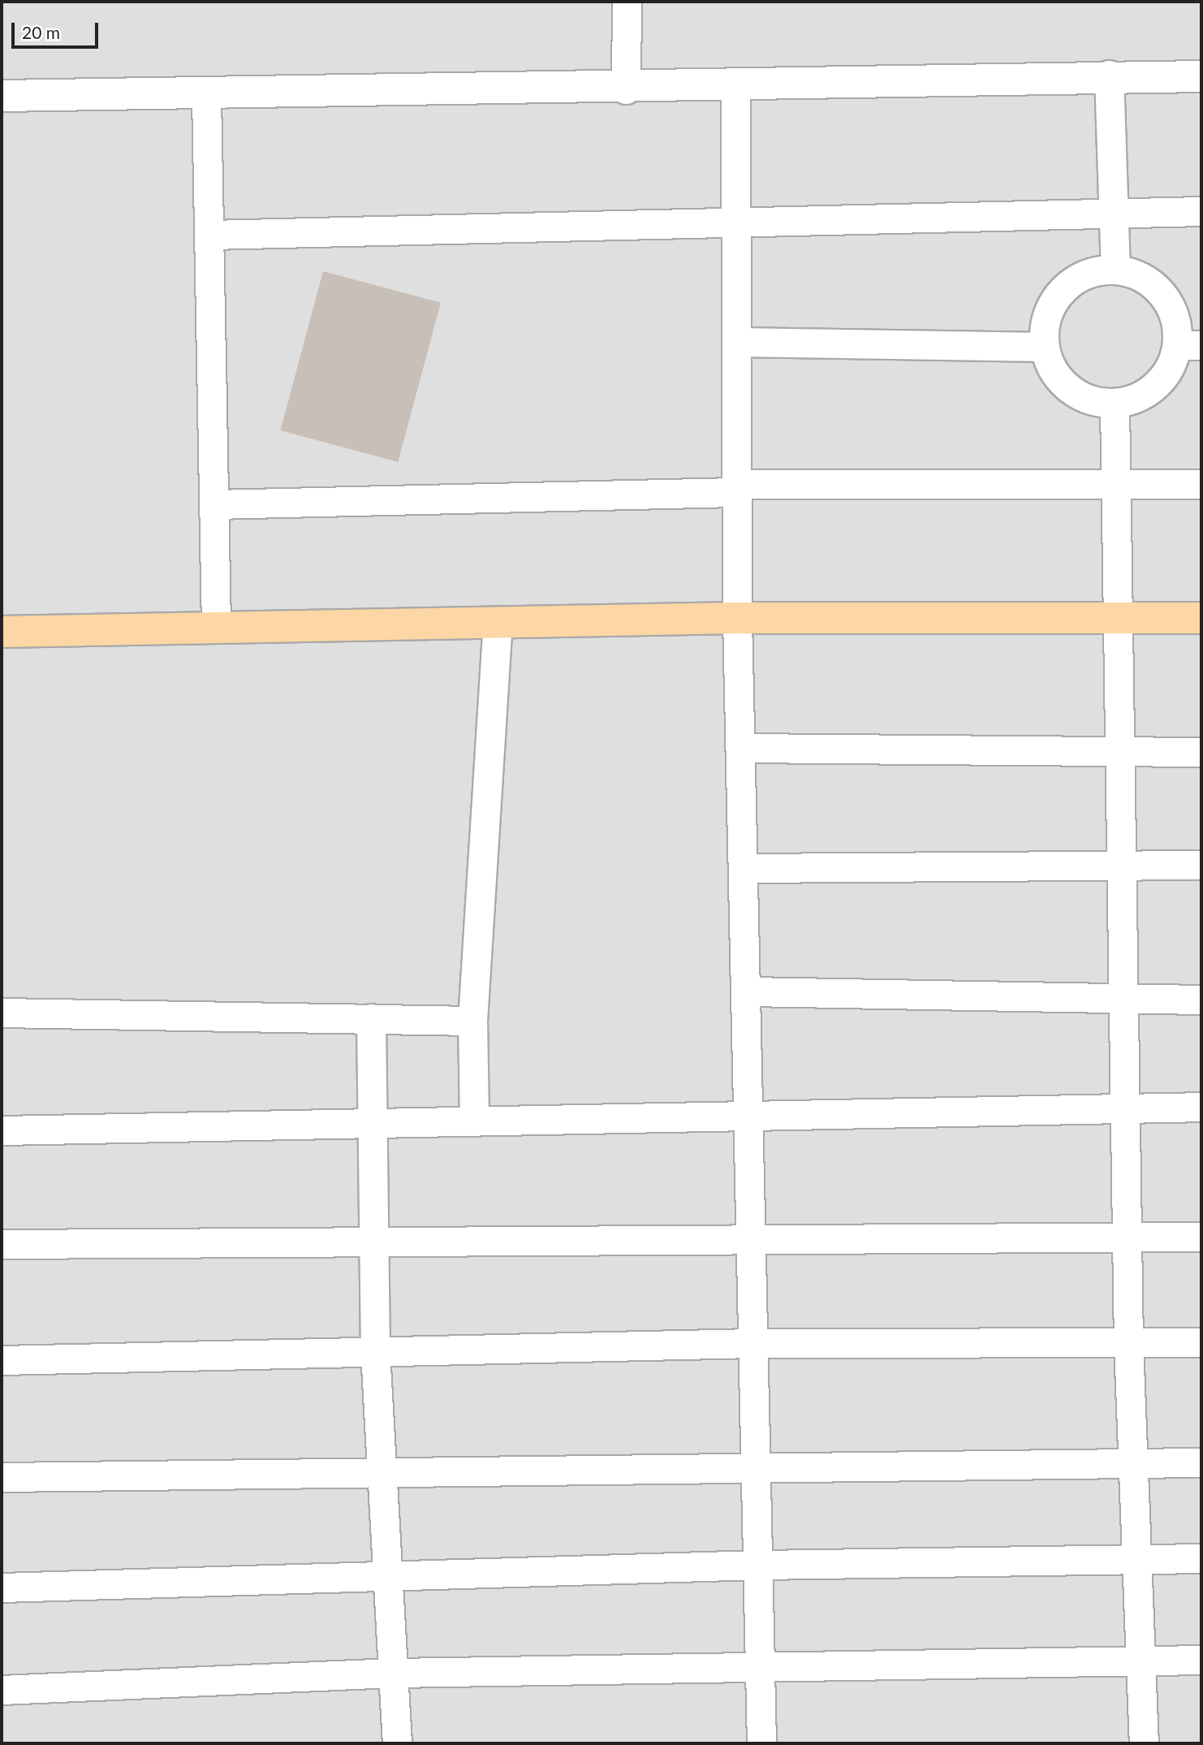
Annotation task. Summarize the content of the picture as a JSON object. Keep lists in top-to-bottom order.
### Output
{
  "scale_bar": "20 m"
}
